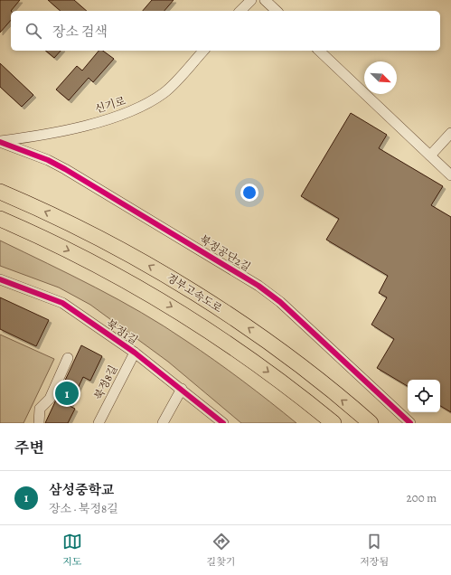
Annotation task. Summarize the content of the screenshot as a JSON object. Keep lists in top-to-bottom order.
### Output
{
  "streets": {
    "highway": ["경부고속도로"],
    "street": [
      "신기로",
      "북정공단2길",
      "북정1길",
      "북정8길"
    ]
  },
  "crossings": [
    ["신기로", "북정공단2길"],
    ["북정1길", "북정8길"]
  ],
  "north": "bottom right",
  "page": {
    "search": "장소 검색",
    "pins": "1",
    "heading": "주변",
    "list": [
      {
        "mark": "1",
        "name": "삼성중학교",
        "note": "장소 · 북정8길",
        "value": "200 m"
      }
    ],
    "nav": ["지도", "길찾기", "저장됨"]
  }
}
